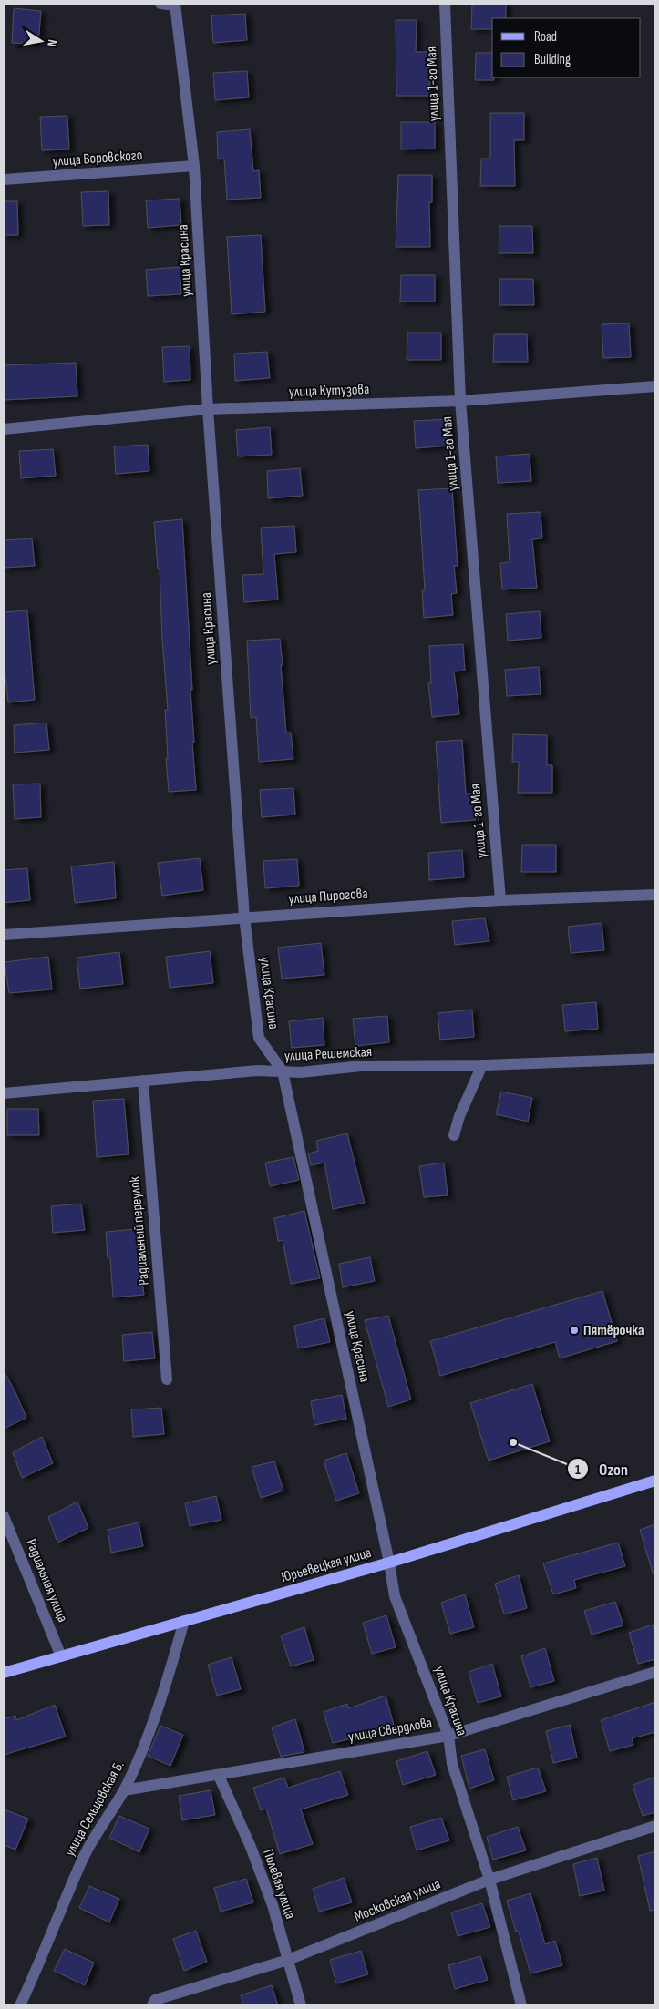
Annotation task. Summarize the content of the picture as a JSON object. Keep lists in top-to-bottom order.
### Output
{
  "streets": {
    "main road": ["Юрьевецкая улица"],
    "street": [
      "улица 1-го Мая",
      "улица Воровского",
      "улица Красина",
      "улица Кутузова",
      "улица Пирогова",
      "улица Решемская",
      "Радиальный переулок",
      "Радиальная улица",
      "улица Свердлова",
      "улица Сельцовская Б.",
      "Полевая улица",
      "Московская улица"
    ]
  },
  "crossings": [
    ["улица 1-го Мая", "улица Кутузова"],
    ["улица 1-го Мая", "улица Пирогова"],
    ["улица Воровского", "улица Красина"],
    ["улица Красина", "улица Кутузова"],
    ["улица Красина", "улица Пирогова"],
    ["улица Красина", "улица Решемская"],
    ["улица Красина", "Юрьевецкая улица"],
    ["улица Красина", "улица Свердлова"],
    ["улица Красина", "Московская улица"],
    ["улица Решемская", "Радиальный переулок"],
    ["Юрьевецкая улица", "Радиальная улица"],
    ["Юрьевецкая улица", "улица Сельцовская Б."],
    ["улица Свердлова", "улица Сельцовская Б."],
    ["улица Свердлова", "Полевая улица"],
    ["Полевая улица", "Московская улица"]
  ],
  "places": ["Пятёрочка", "Ozon"],
  "legend": ["Road", "Building"],
  "north": "right"
}
